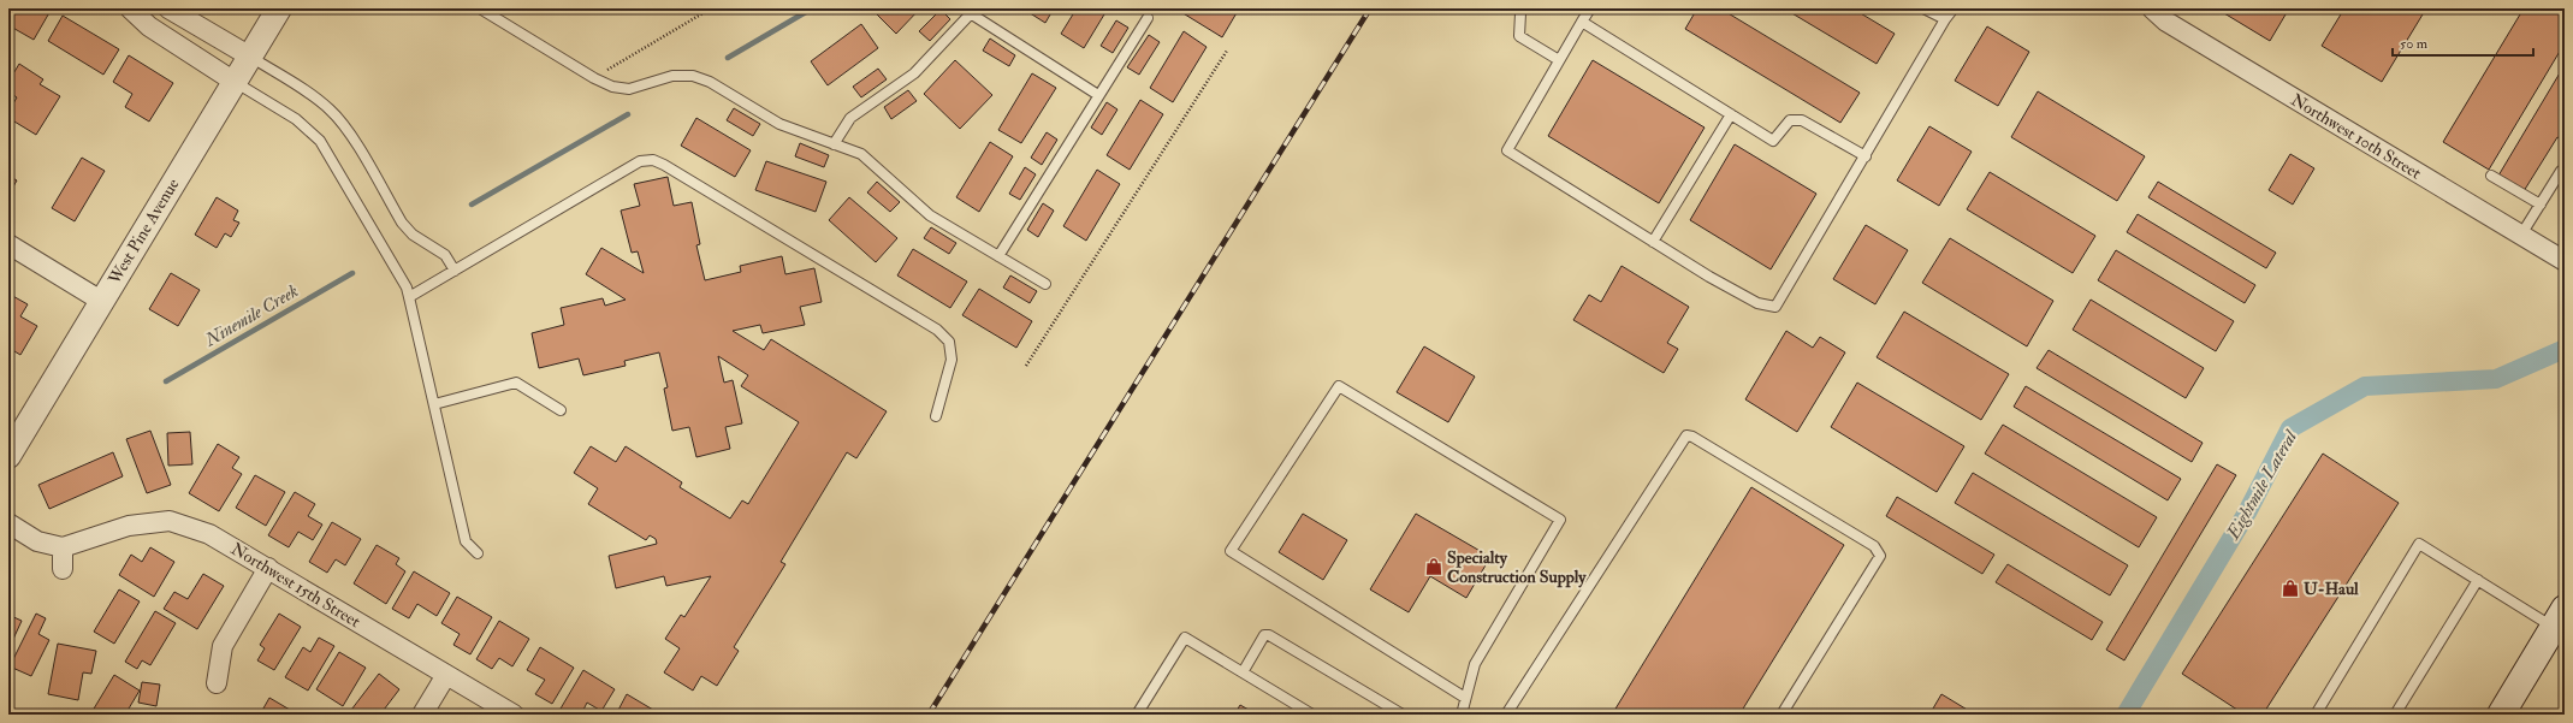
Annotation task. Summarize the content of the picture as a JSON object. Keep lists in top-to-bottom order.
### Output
{
  "streets": {
    "street": ["Northwest 10th Street", "West Pine Avenue", "Northwest 15th Street"]
  },
  "water": ["Ninemile Creek", "Eightmile Lateral"],
  "places": {
    "shop": ["Specialty Construction Supply", "U-Haul"]
  },
  "scale_bar": "50 m"
}
